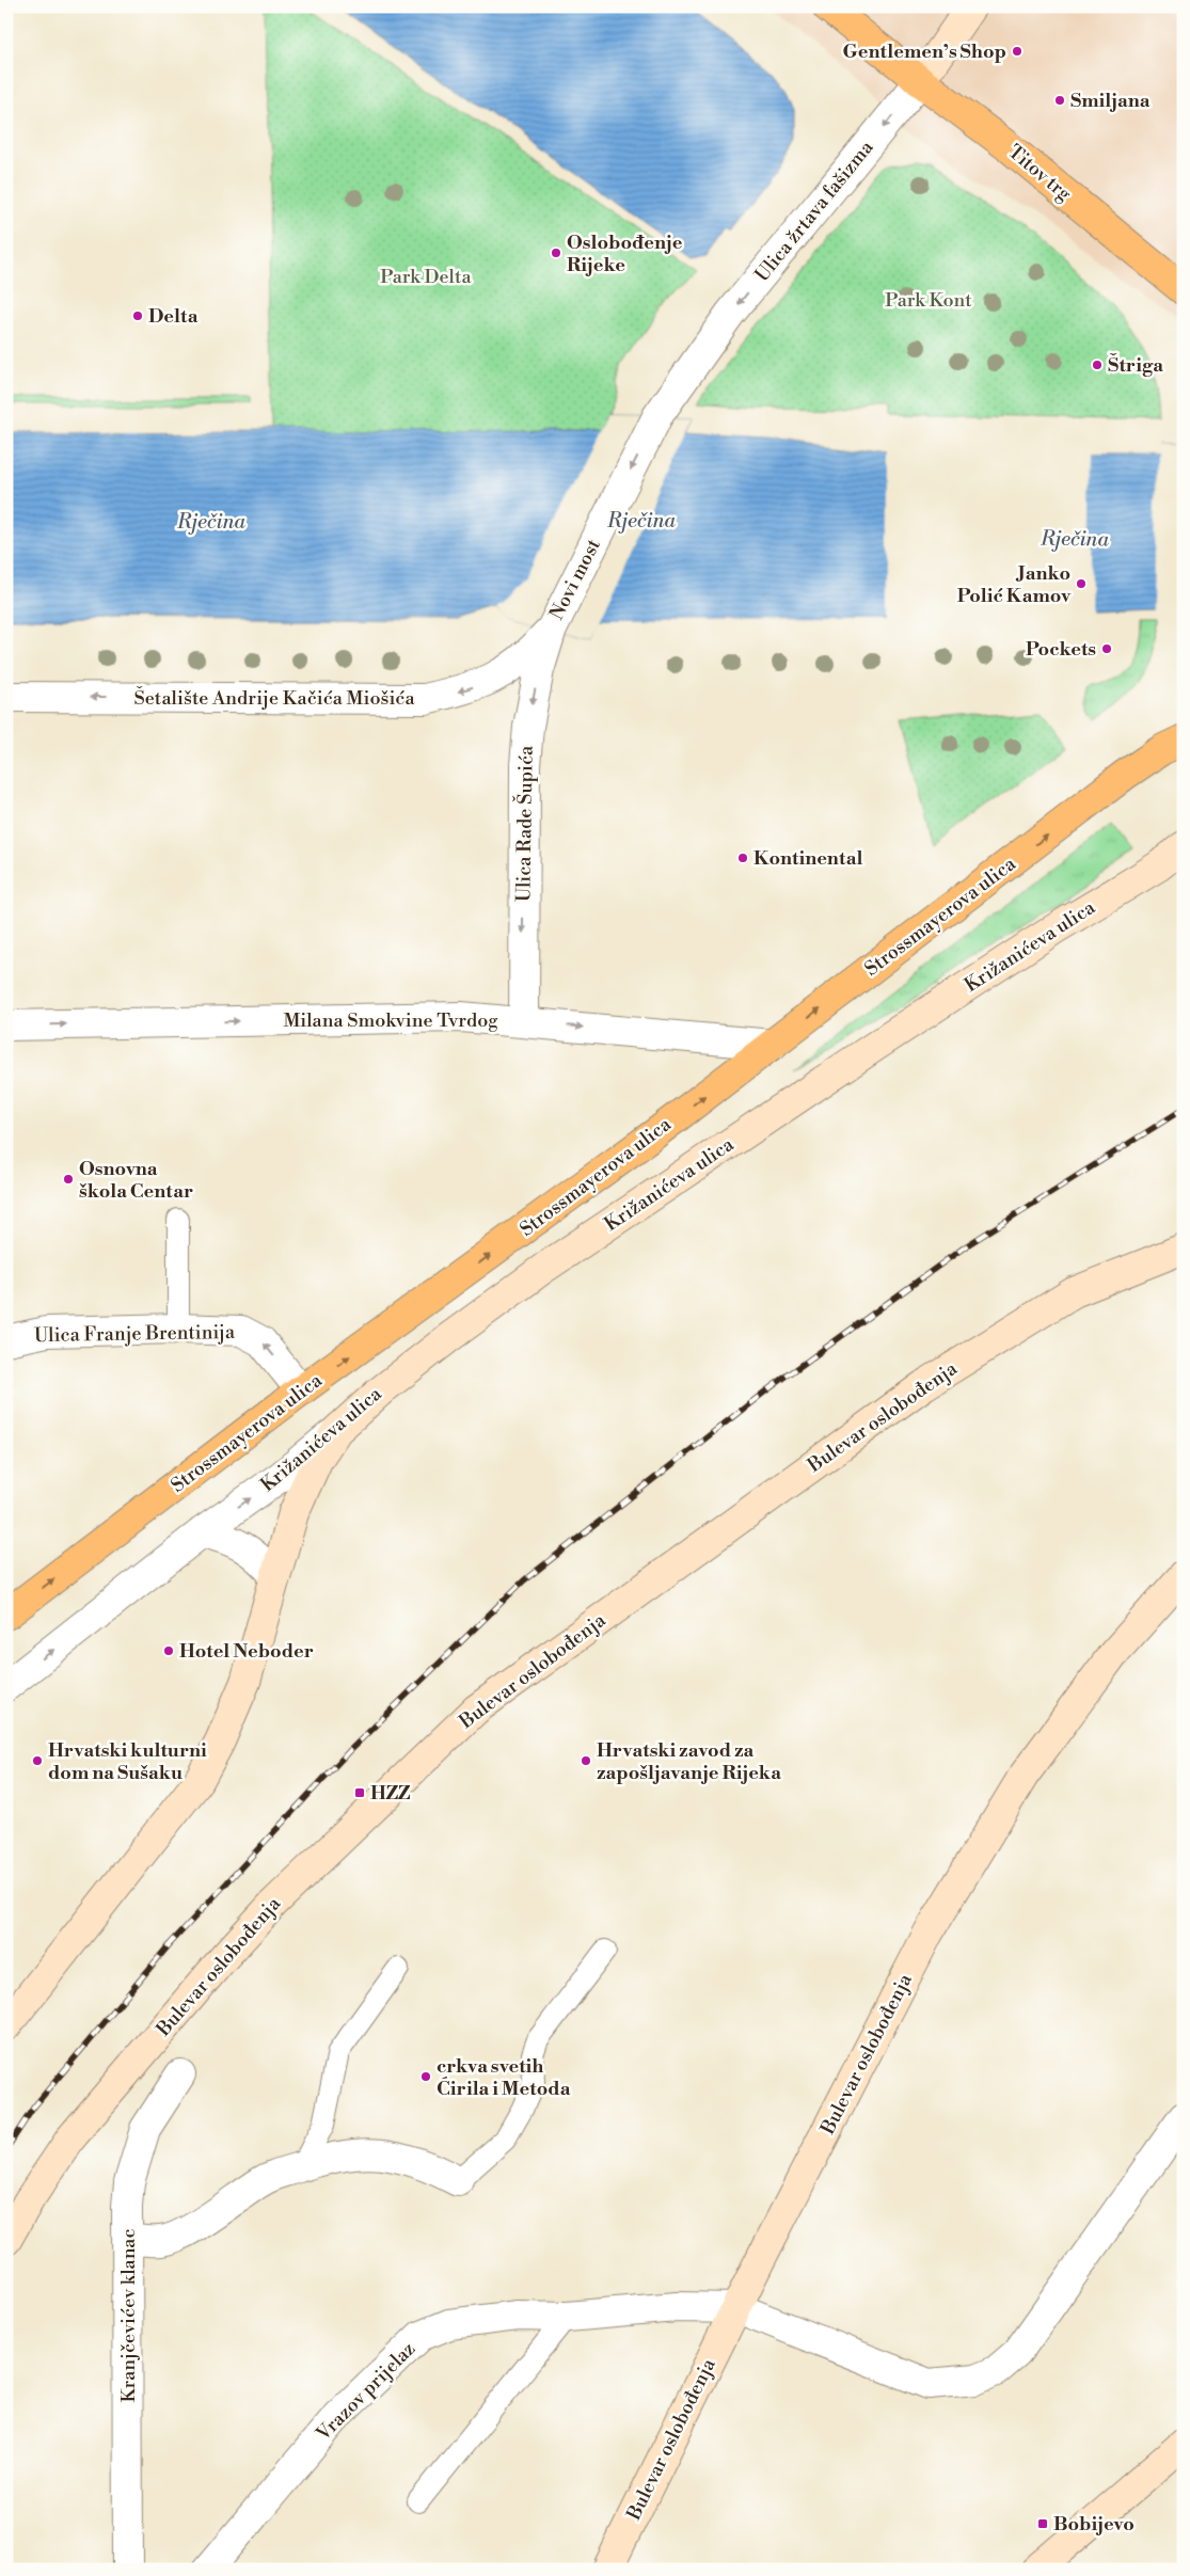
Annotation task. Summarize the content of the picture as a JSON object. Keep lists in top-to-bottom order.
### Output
{
  "streets": {
    "main road": ["Titov trg", "Strossmayerova ulica"],
    "street": [
      "Ulica žrtava fašizma",
      "Novi most",
      "Šetalište Andrije Kačića Miošića",
      "Ulica Rade Šupića",
      "Križanićeva ulica",
      "Milana Smokvine Tvrdog",
      "Ulica Franje Brentinija",
      "Bulevar oslobođenja",
      "Kranjčevićev klanac",
      "Vrazov prijelaz"
    ]
  },
  "crossings": [
    ["Titov trg", "Ulica žrtava fašizma"],
    ["Ulica žrtava fašizma", "Novi most"],
    ["Novi most", "Šetalište Andrije Kačića Miošića"],
    ["Novi most", "Ulica Rade Šupića"],
    ["Šetalište Andrije Kačića Miošića", "Ulica Rade Šupića"],
    ["Ulica Rade Šupića", "Milana Smokvine Tvrdog"],
    ["Strossmayerova ulica", "Milana Smokvine Tvrdog"],
    ["Strossmayerova ulica", "Ulica Franje Brentinija"],
    ["Bulevar oslobođenja", "Vrazov prijelaz"]
  ],
  "one_way": [
    "Ulica žrtava fašizma",
    "Novi most",
    "Šetalište Andrije Kačića Miošića",
    "Ulica Rade Šupića",
    "Strossmayerova ulica",
    "Milana Smokvine Tvrdog",
    "Ulica Franje Brentinija"
  ],
  "water": ["Rječina"],
  "parks": ["Park Delta", "Park Kont"],
  "places": {
    "other": [
      "Gentlemen’s Shop",
      "Smiljana",
      "Oslobođenje Rijeke",
      "Delta",
      "Štriga",
      "Janko Polić Kamov",
      "Pockets",
      "Kontinental",
      "Osnovna škola Centar",
      "Hotel Neboder",
      "Hrvatski kulturni dom na Sušaku",
      "Hrvatski zavod za zapošljavanje Rijeka",
      "crkva svetih Ćirila i Metoda"
    ],
    "transit": ["HZZ", "Bobijevo"]
  }
}
